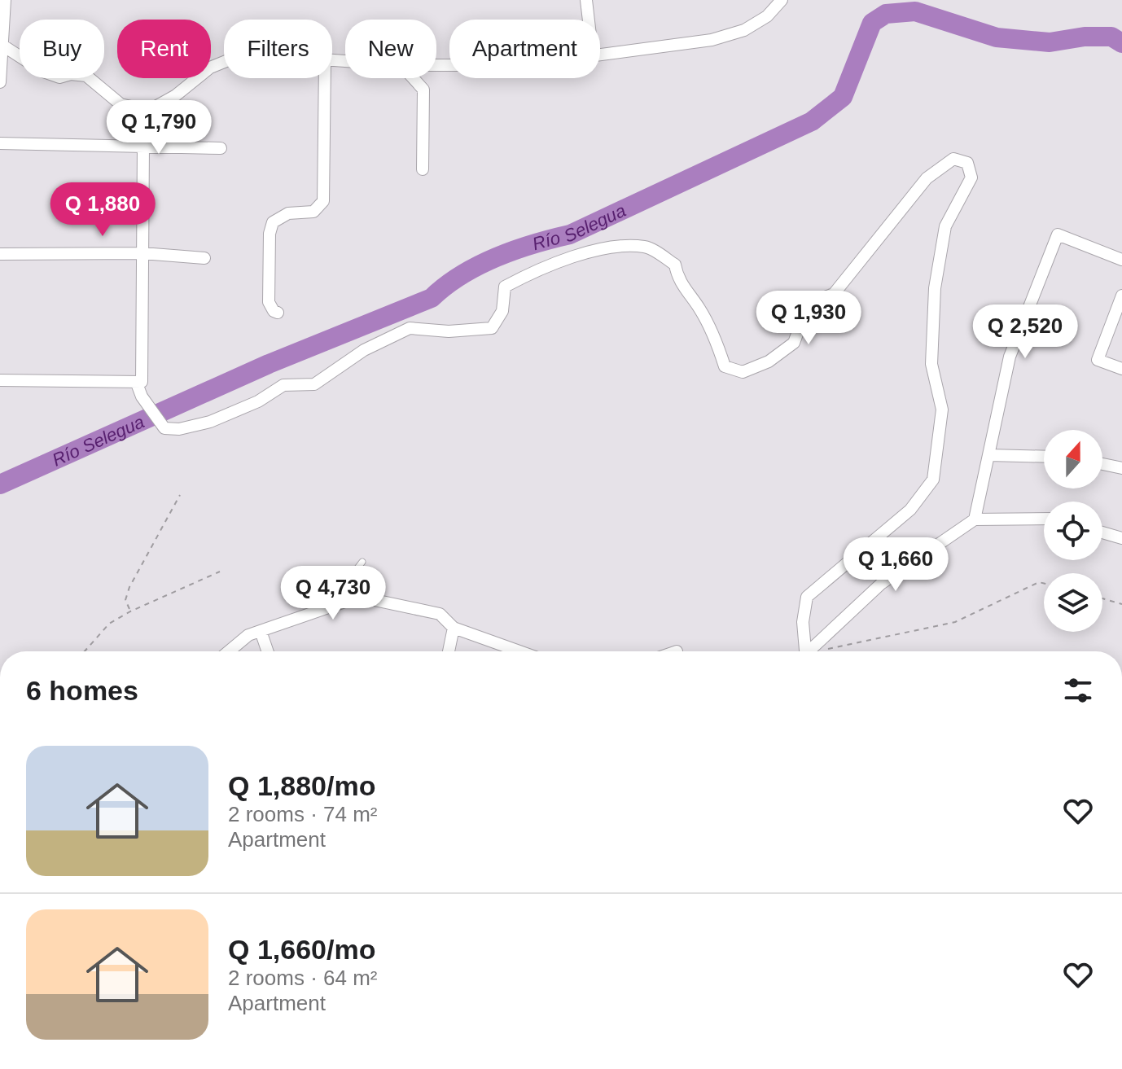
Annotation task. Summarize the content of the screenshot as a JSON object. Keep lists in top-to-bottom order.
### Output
{
  "water": ["Río Selegua"],
  "north": "top",
  "page": {
    "chip": [
      "Buy",
      "Rent",
      "Filters",
      "New",
      "Apartment"
    ],
    "price": [
      "Q 1,790",
      "Q 1,880",
      "Q 1,930",
      "Q 2,520",
      "Q 1,660",
      "Q 4,730"
    ],
    "heading": "6 homes",
    "list": [
      {
        "name": "Q 1,880/mo",
        "note": "2 rooms · 74 m² · Apartment"
      },
      {
        "name": "Q 1,660/mo",
        "note": "2 rooms · 64 m² · Apartment"
      }
    ]
  }
}
